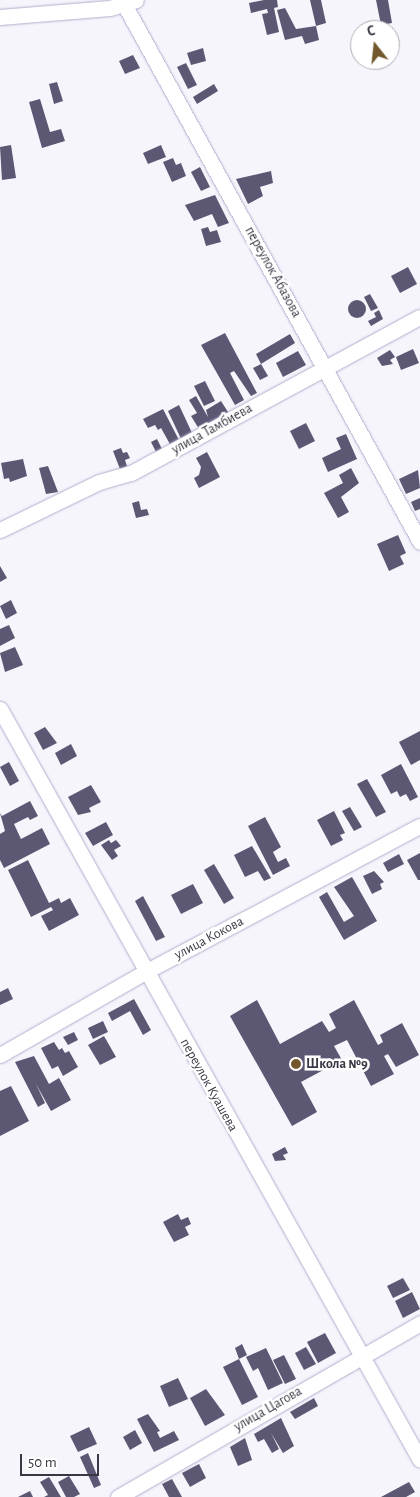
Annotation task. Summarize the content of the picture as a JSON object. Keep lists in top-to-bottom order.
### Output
{
  "streets": {
    "street": [
      "переулок Абазова",
      "улица Тамбиева",
      "улица Кокова",
      "переулок Куашева",
      "улица Цагова"
    ]
  },
  "crossings": [
    ["переулок Абазова", "улица Тамбиева"],
    ["улица Кокова", "переулок Куашева"],
    ["переулок Куашева", "улица Цагова"]
  ],
  "places": ["Школа №9"],
  "scale_bar": "50 m",
  "north": "top"
}
